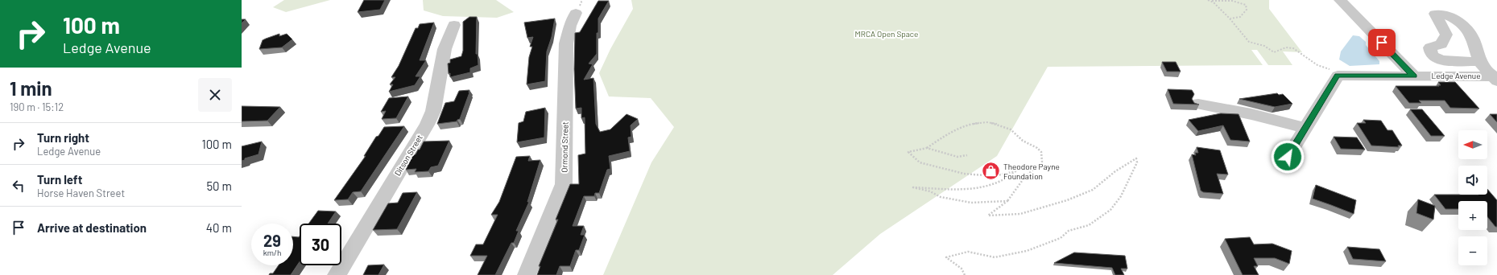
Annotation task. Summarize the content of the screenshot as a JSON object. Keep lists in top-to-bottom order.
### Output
{
  "streets": {
    "street": ["Ledge Avenue", "Ormond Street", "Ditson Street"]
  },
  "parks": ["MRCA Open Space"],
  "places": {
    "shop": ["Theodore Payne Foundation"]
  },
  "north": "left",
  "page": {
    "turn": ["100 m", "Ledge Avenue"],
    "heading": ["1 min", "190 m · 15:12"],
    "list": [
      {
        "name": "Turn right",
        "note": "Ledge Avenue",
        "value": "100 m"
      },
      {
        "name": "Turn left",
        "note": "Horse Haven Street",
        "value": "50 m"
      },
      {
        "name": "Arrive at destination",
        "value": "40 m"
      }
    ],
    "map_buttons": ["+", "−"],
    "speed": "29 km/h",
    "limit": "30"
  }
}
